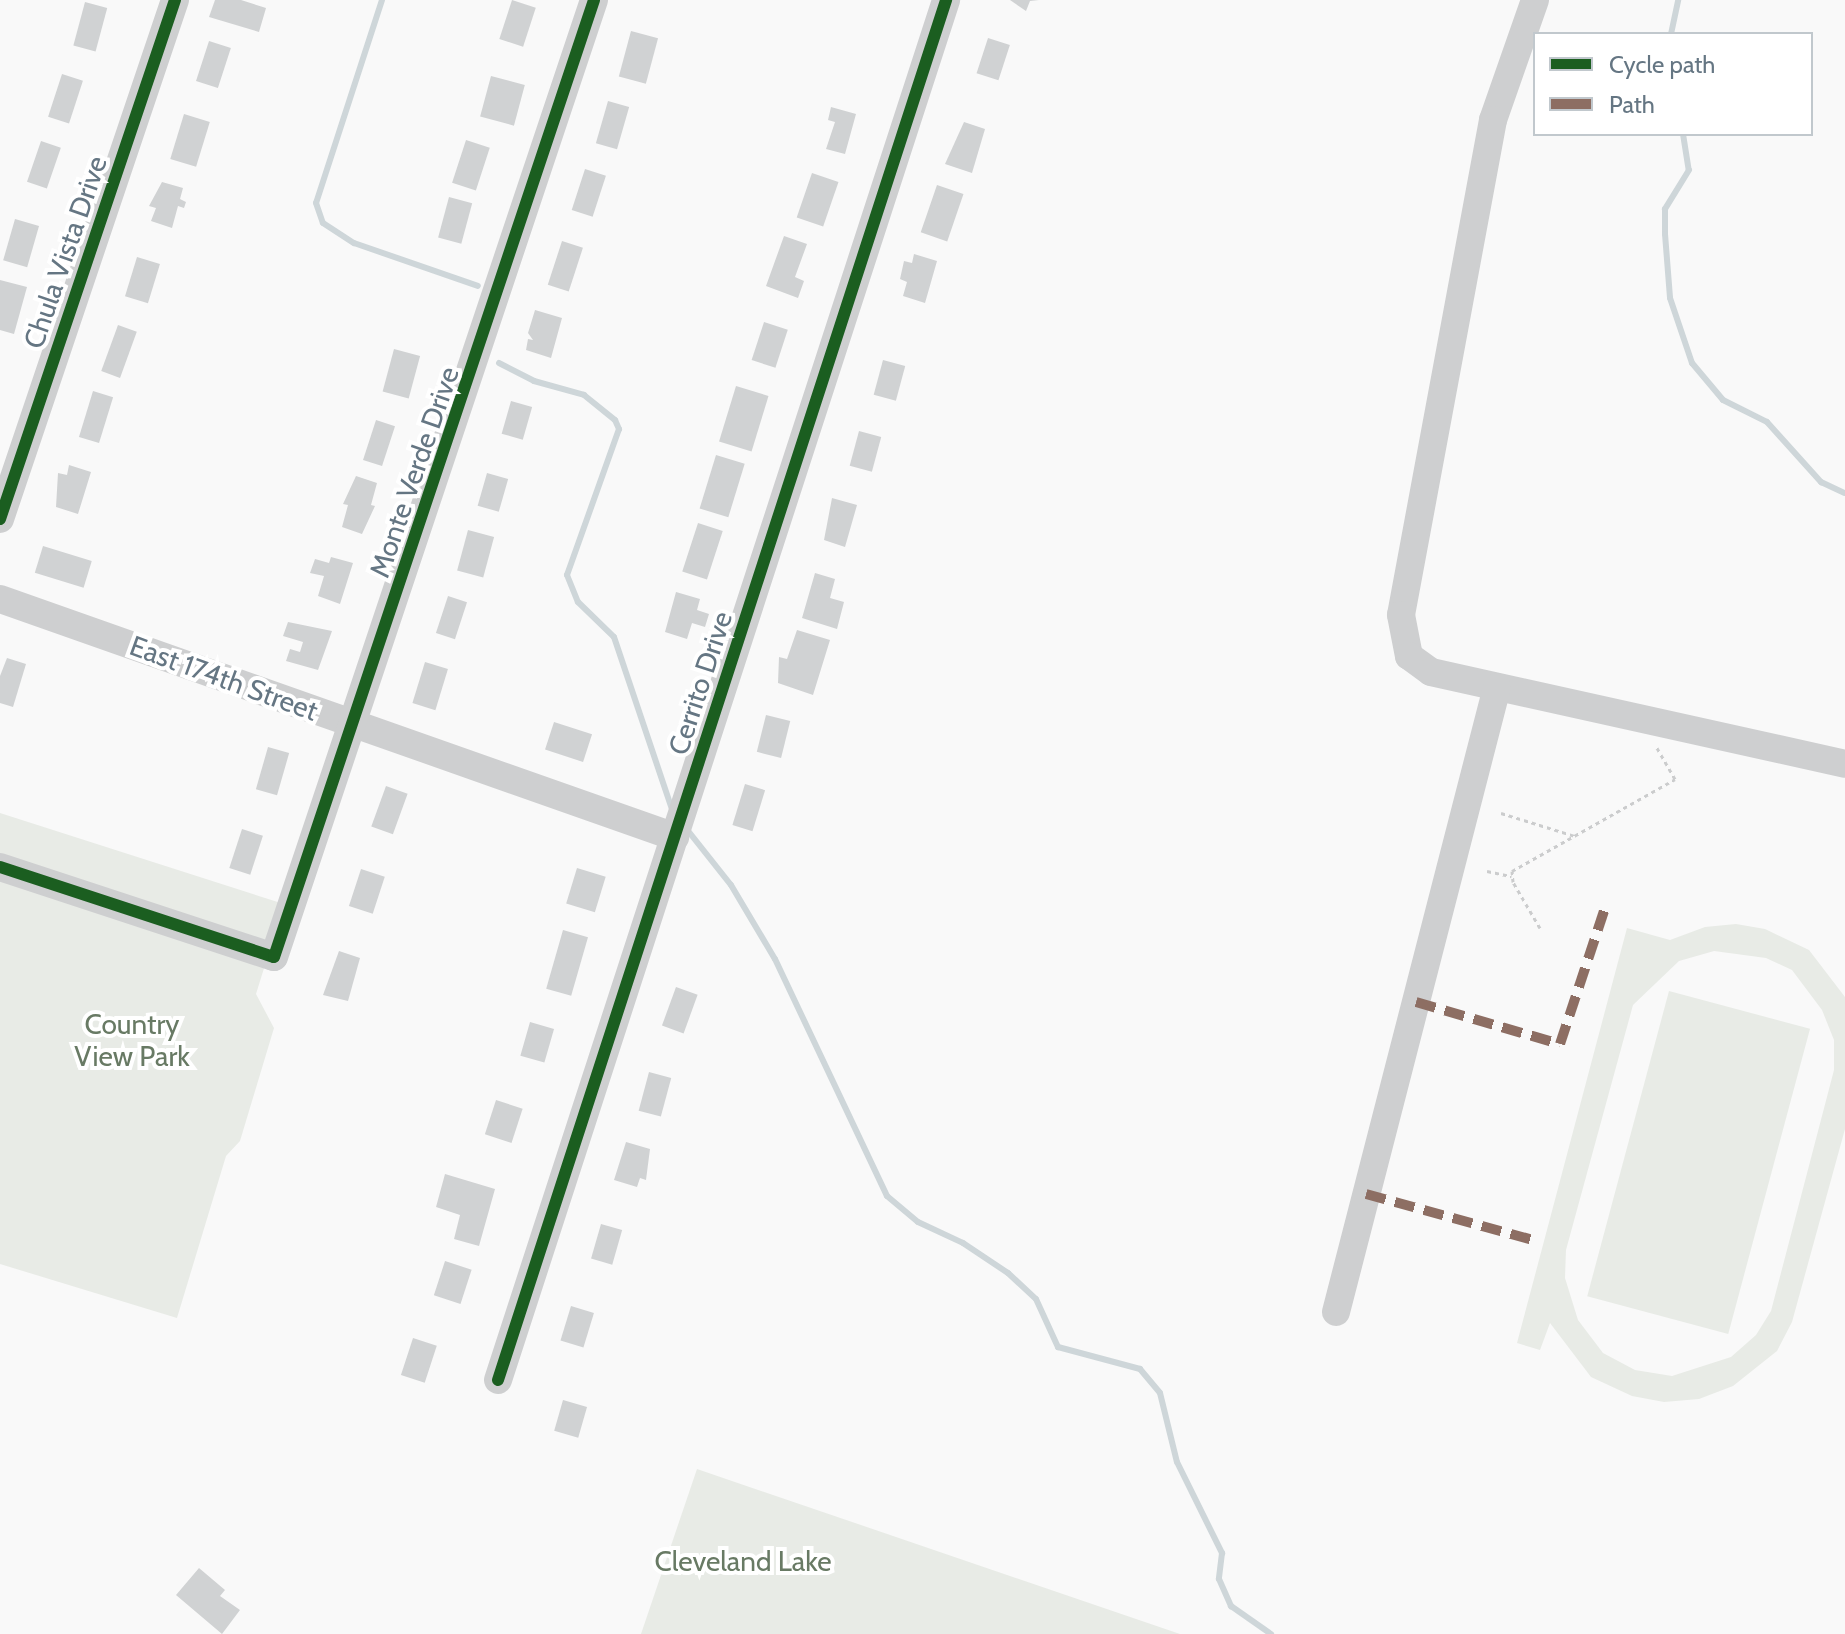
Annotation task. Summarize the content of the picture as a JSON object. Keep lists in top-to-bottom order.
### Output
{
  "streets": {
    "street": [
      "Chula Vista Drive",
      "Monte Verde Drive",
      "East 174th Street",
      "Cerrito Drive"
    ]
  },
  "crossings": [
    ["Monte Verde Drive", "East 174th Street"],
    ["East 174th Street", "Cerrito Drive"]
  ],
  "parks": ["Country View Park", "Cleveland Lake"],
  "legend": ["Cycle path", "Path"]
}
